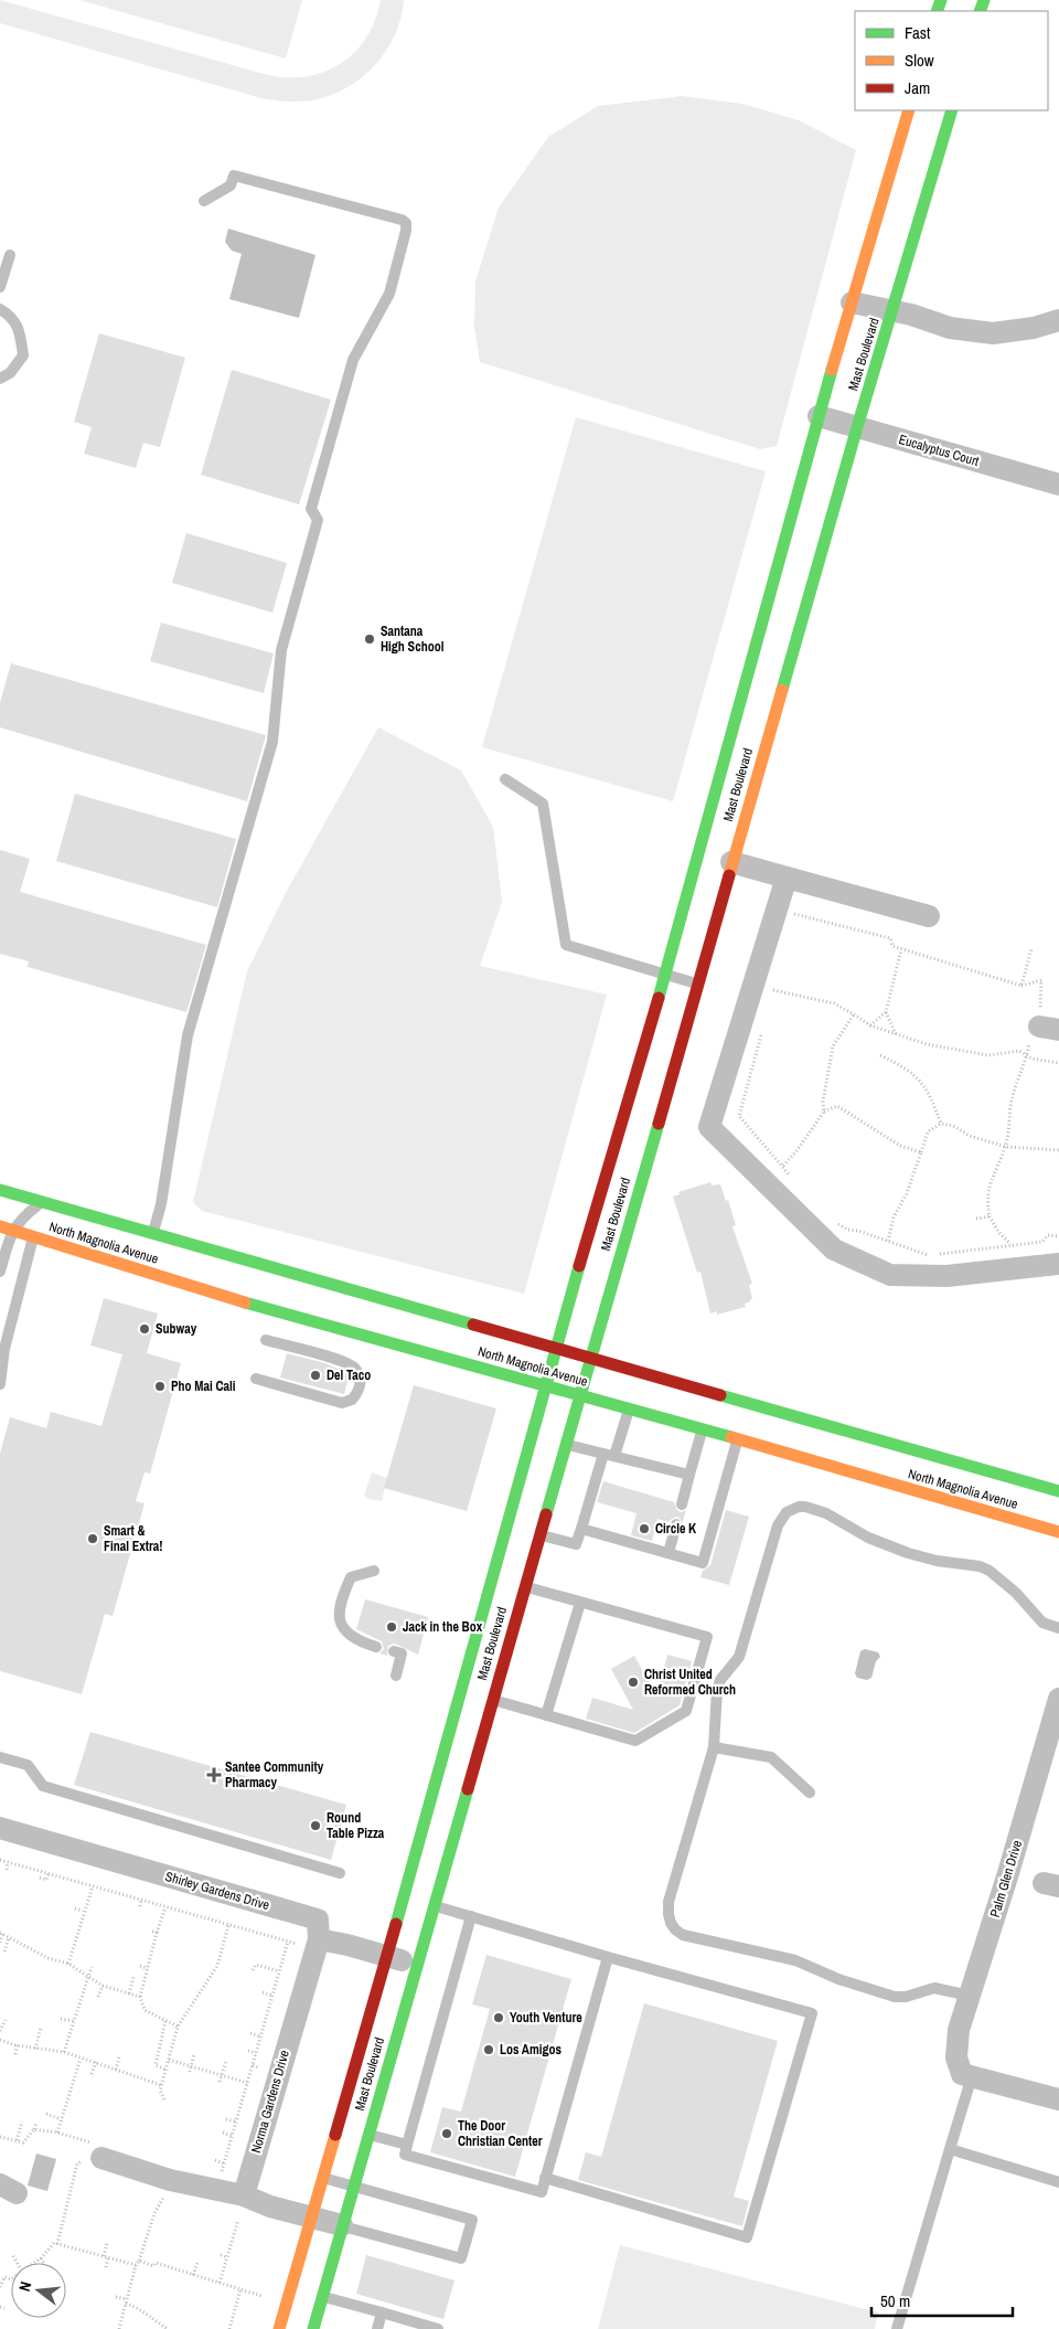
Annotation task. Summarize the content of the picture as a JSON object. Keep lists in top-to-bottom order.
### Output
{
  "streets": {
    "main road": ["Mast Boulevard", "North Magnolia Avenue"],
    "street": [
      "Eucalyptus Court",
      "Palm Glen Drive",
      "Shirley Gardens Drive",
      "Norma Gardens Drive"
    ]
  },
  "crossings": [
    ["Mast Boulevard", "Eucalyptus Court"],
    ["Mast Boulevard", "North Magnolia Avenue"],
    ["Shirley Gardens Drive", "Norma Gardens Drive"]
  ],
  "places": {
    "other": [
      "Santana High School",
      "Subway",
      "Del Taco",
      "Pho Mai Cali",
      "Circle K",
      "Smart & Final Extra!",
      "Jack in the Box",
      "Christ United Reformed Church",
      "Round Table Pizza",
      "Youth Venture",
      "Los Amigos",
      "The Door Christian Center"
    ],
    "health": ["Santee Community Pharmacy"]
  },
  "legend": ["Fast", "Slow", "Jam"],
  "scale_bar": "50 m",
  "north": "left"
}
